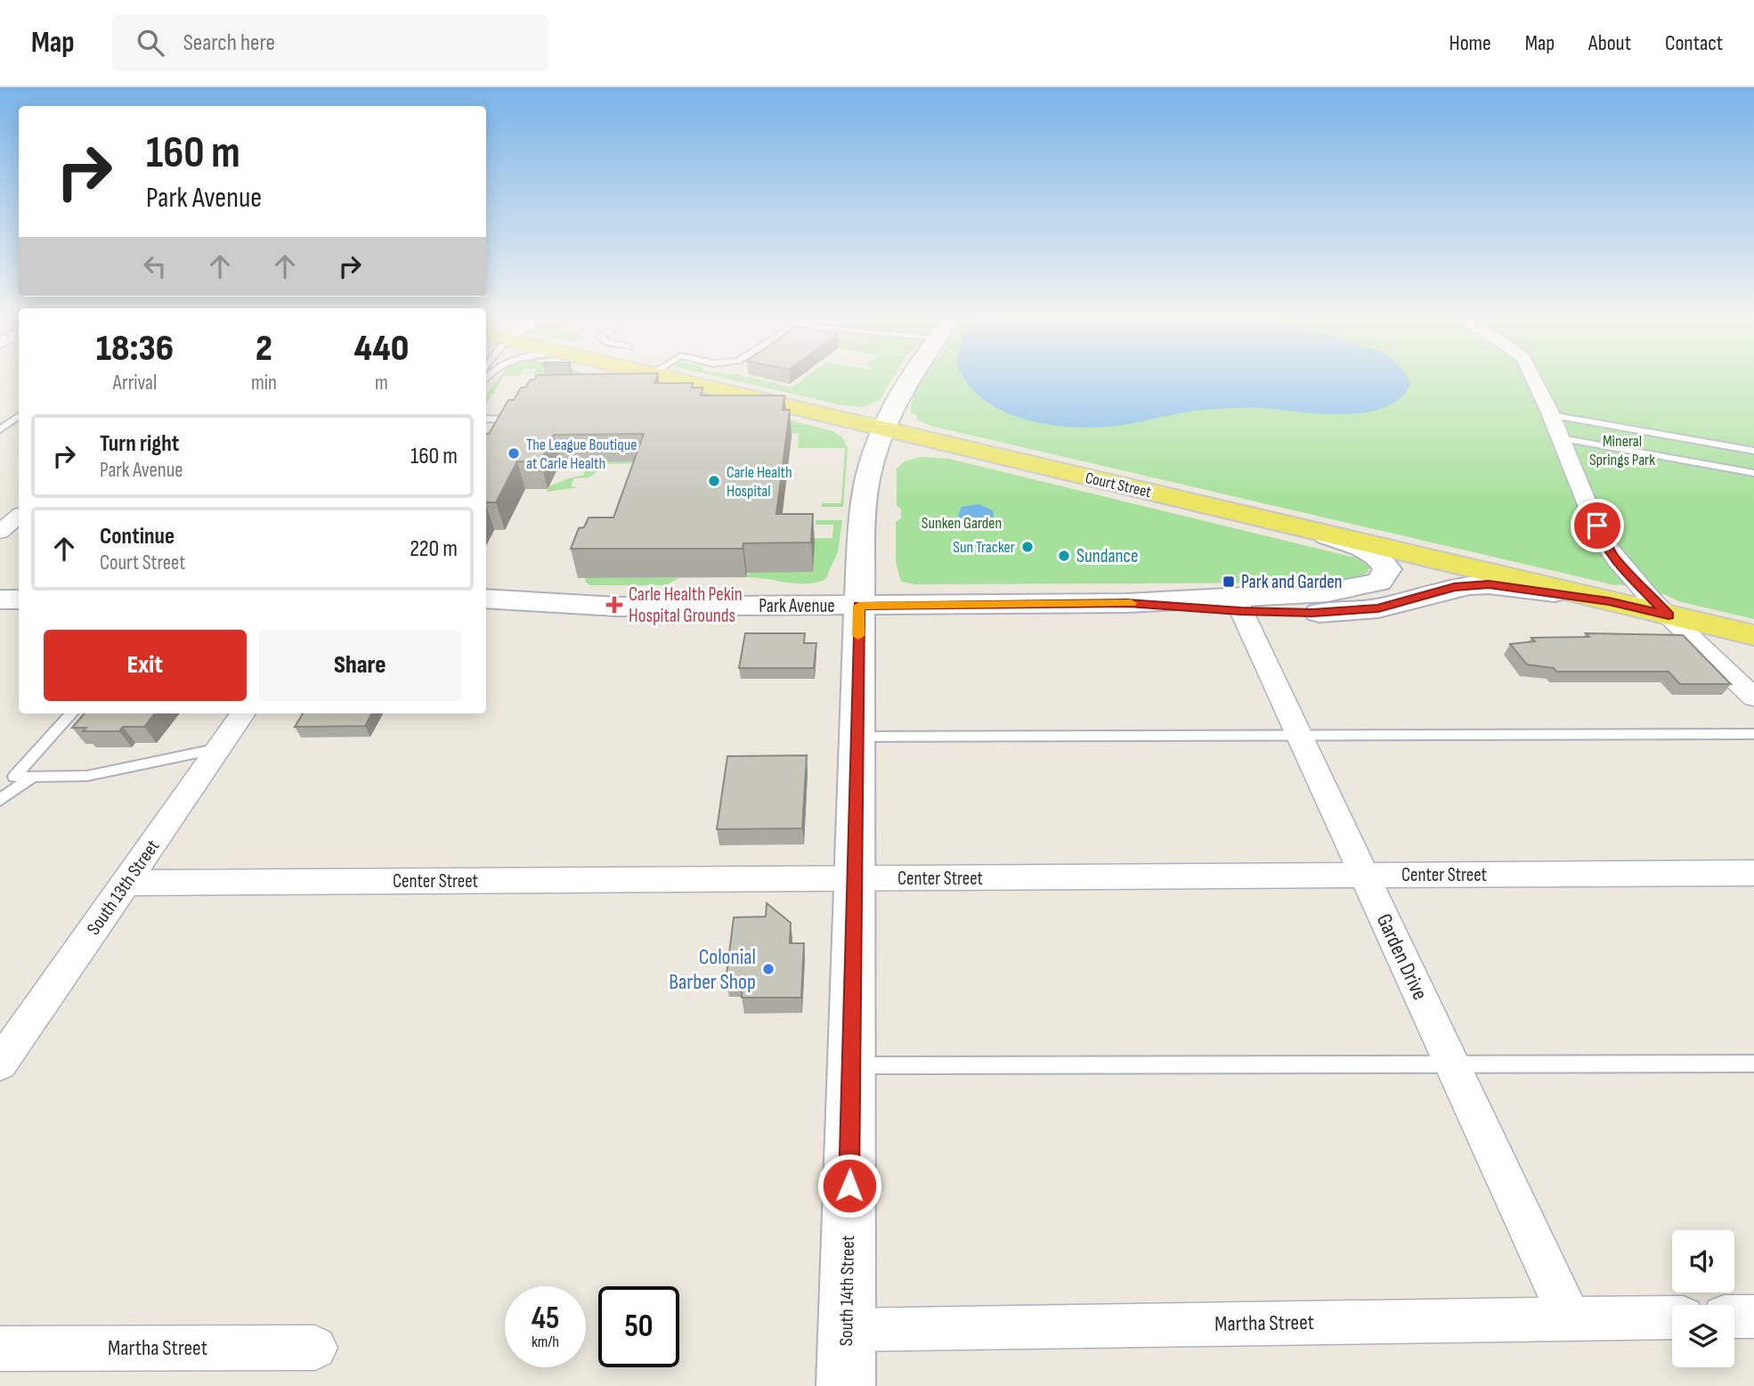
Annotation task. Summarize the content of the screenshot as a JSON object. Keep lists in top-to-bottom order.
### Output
{
  "streets": {
    "main road": ["Court Street"],
    "street": [
      "Park Avenue",
      "Center Street",
      "South 13th Street",
      "Garden Drive",
      "South 14th Street",
      "Martha Street"
    ]
  },
  "crossings": [
    ["Court Street", "Park Avenue"],
    ["Court Street", "South 14th Street"],
    ["Park Avenue", "Garden Drive"],
    ["Park Avenue", "South 14th Street"],
    ["Center Street", "South 13th Street"],
    ["Center Street", "Garden Drive"],
    ["Center Street", "South 14th Street"],
    ["Garden Drive", "Martha Street"],
    ["South 14th Street", "Martha Street"]
  ],
  "parks": ["Mineral Springs Park", "Sunken Garden"],
  "places": {
    "other": [
      "The League Boutique at Carle Health",
      "Carle Health Hospital",
      "Sun Tracker",
      "Sundance",
      "Colonial Barber Shop"
    ],
    "transit": ["Park and Garden"],
    "health": ["Carle Health Pekin Hospital Grounds"]
  },
  "page": {
    "header": "Map",
    "search": "Search here",
    "nav": [
      "Home",
      "Map",
      "About",
      "Contact"
    ],
    "turn": ["160 m", "Park Avenue"],
    "eta": [
      "18:36",
      "Arrival",
      "2",
      "min",
      "440",
      "m"
    ],
    "list": [
      {
        "name": "Turn right",
        "note": "Park Avenue",
        "value": "160 m"
      },
      {
        "name": "Continue",
        "note": "Court Street",
        "value": "220 m"
      }
    ],
    "buttons": ["Exit", "Share"],
    "speed": "45 km/h",
    "limit": "50"
  }
}
